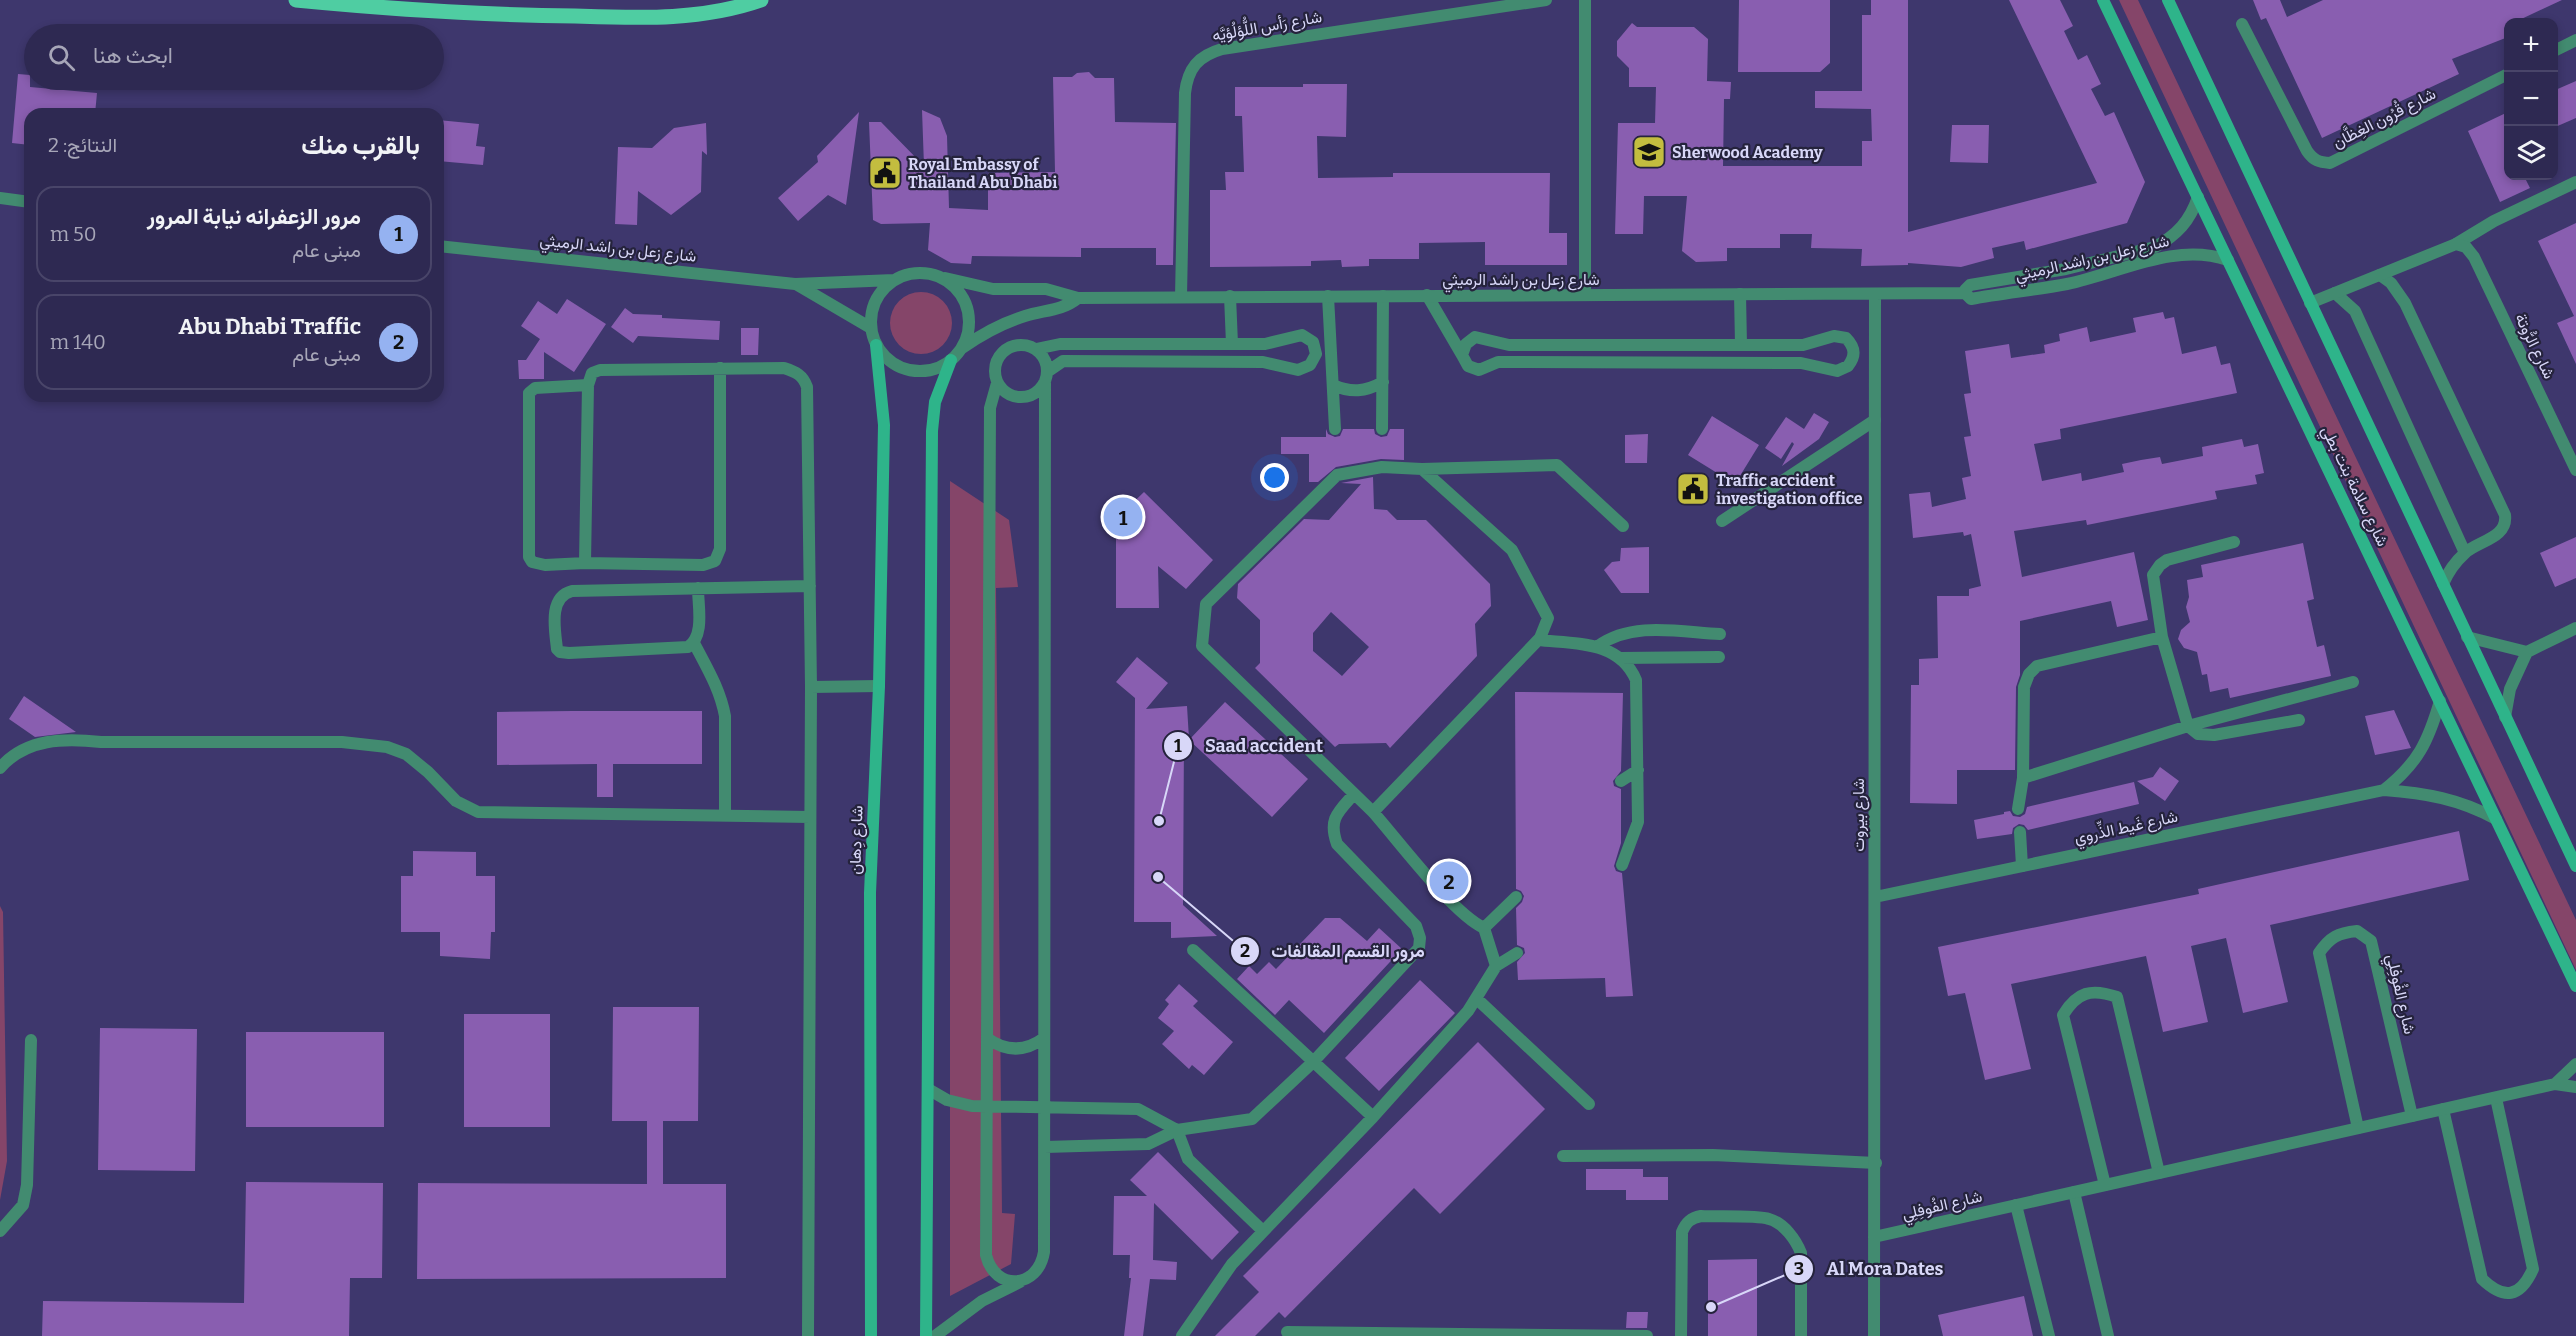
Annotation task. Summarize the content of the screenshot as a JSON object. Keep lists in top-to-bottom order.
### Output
{
  "streets": {
    "main road": ["شارع سلامة بنت بطي", "شارع دِهان"],
    "street": [
      "شارع رَأس اللُّؤلُؤيَّه",
      "شارع قُرُون الغِظَّان",
      "شارع زعل بن راشد الرميثي",
      "شارع الرُّوتة",
      "شارع بيروت",
      "شارع غَيط الذِّروي",
      "شارع الفُوفِلِي"
    ]
  },
  "crossings": [
    ["شارع رَأس اللُّؤلُؤيَّه", "شارع زعل بن راشد الرميثي"],
    ["شارع زعل بن راشد الرميثي", "شارع سلامة بنت بطي"],
    ["شارع زعل بن راشد الرميثي", "شارع بيروت"],
    ["شارع زعل بن راشد الرميثي", "شارع دِهان"],
    ["شارع سلامة بنت بطي", "شارع غَيط الذِّروي"],
    ["شارع بيروت", "شارع غَيط الذِّروي"],
    ["شارع بيروت", "شارع الفُوفِلِي"]
  ],
  "places": {
    "school or university": ["Sherwood Academy"],
    "public building": ["Royal Embassy of Thailand Abu Dhabi", "Traffic accident investigation office"],
    "other": ["Saad accident", "مرور القسم المقالفات", "Al Mora Dates"]
  },
  "page": {
    "map_buttons": ["+", "−"],
    "search": "ابحث هنا",
    "heading": ["بالقرب منك", "النتائج: 2"],
    "list": [
      {
        "mark": "1",
        "name": "مرور الزعفرانه نيابة المرور",
        "note": "مبنى عام",
        "value": "50 m"
      },
      {
        "mark": "2",
        "name": "Abu Dhabi Traffic",
        "note": "مبنى عام",
        "value": "140 m"
      }
    ],
    "pins": ["1", "2"]
  }
}
